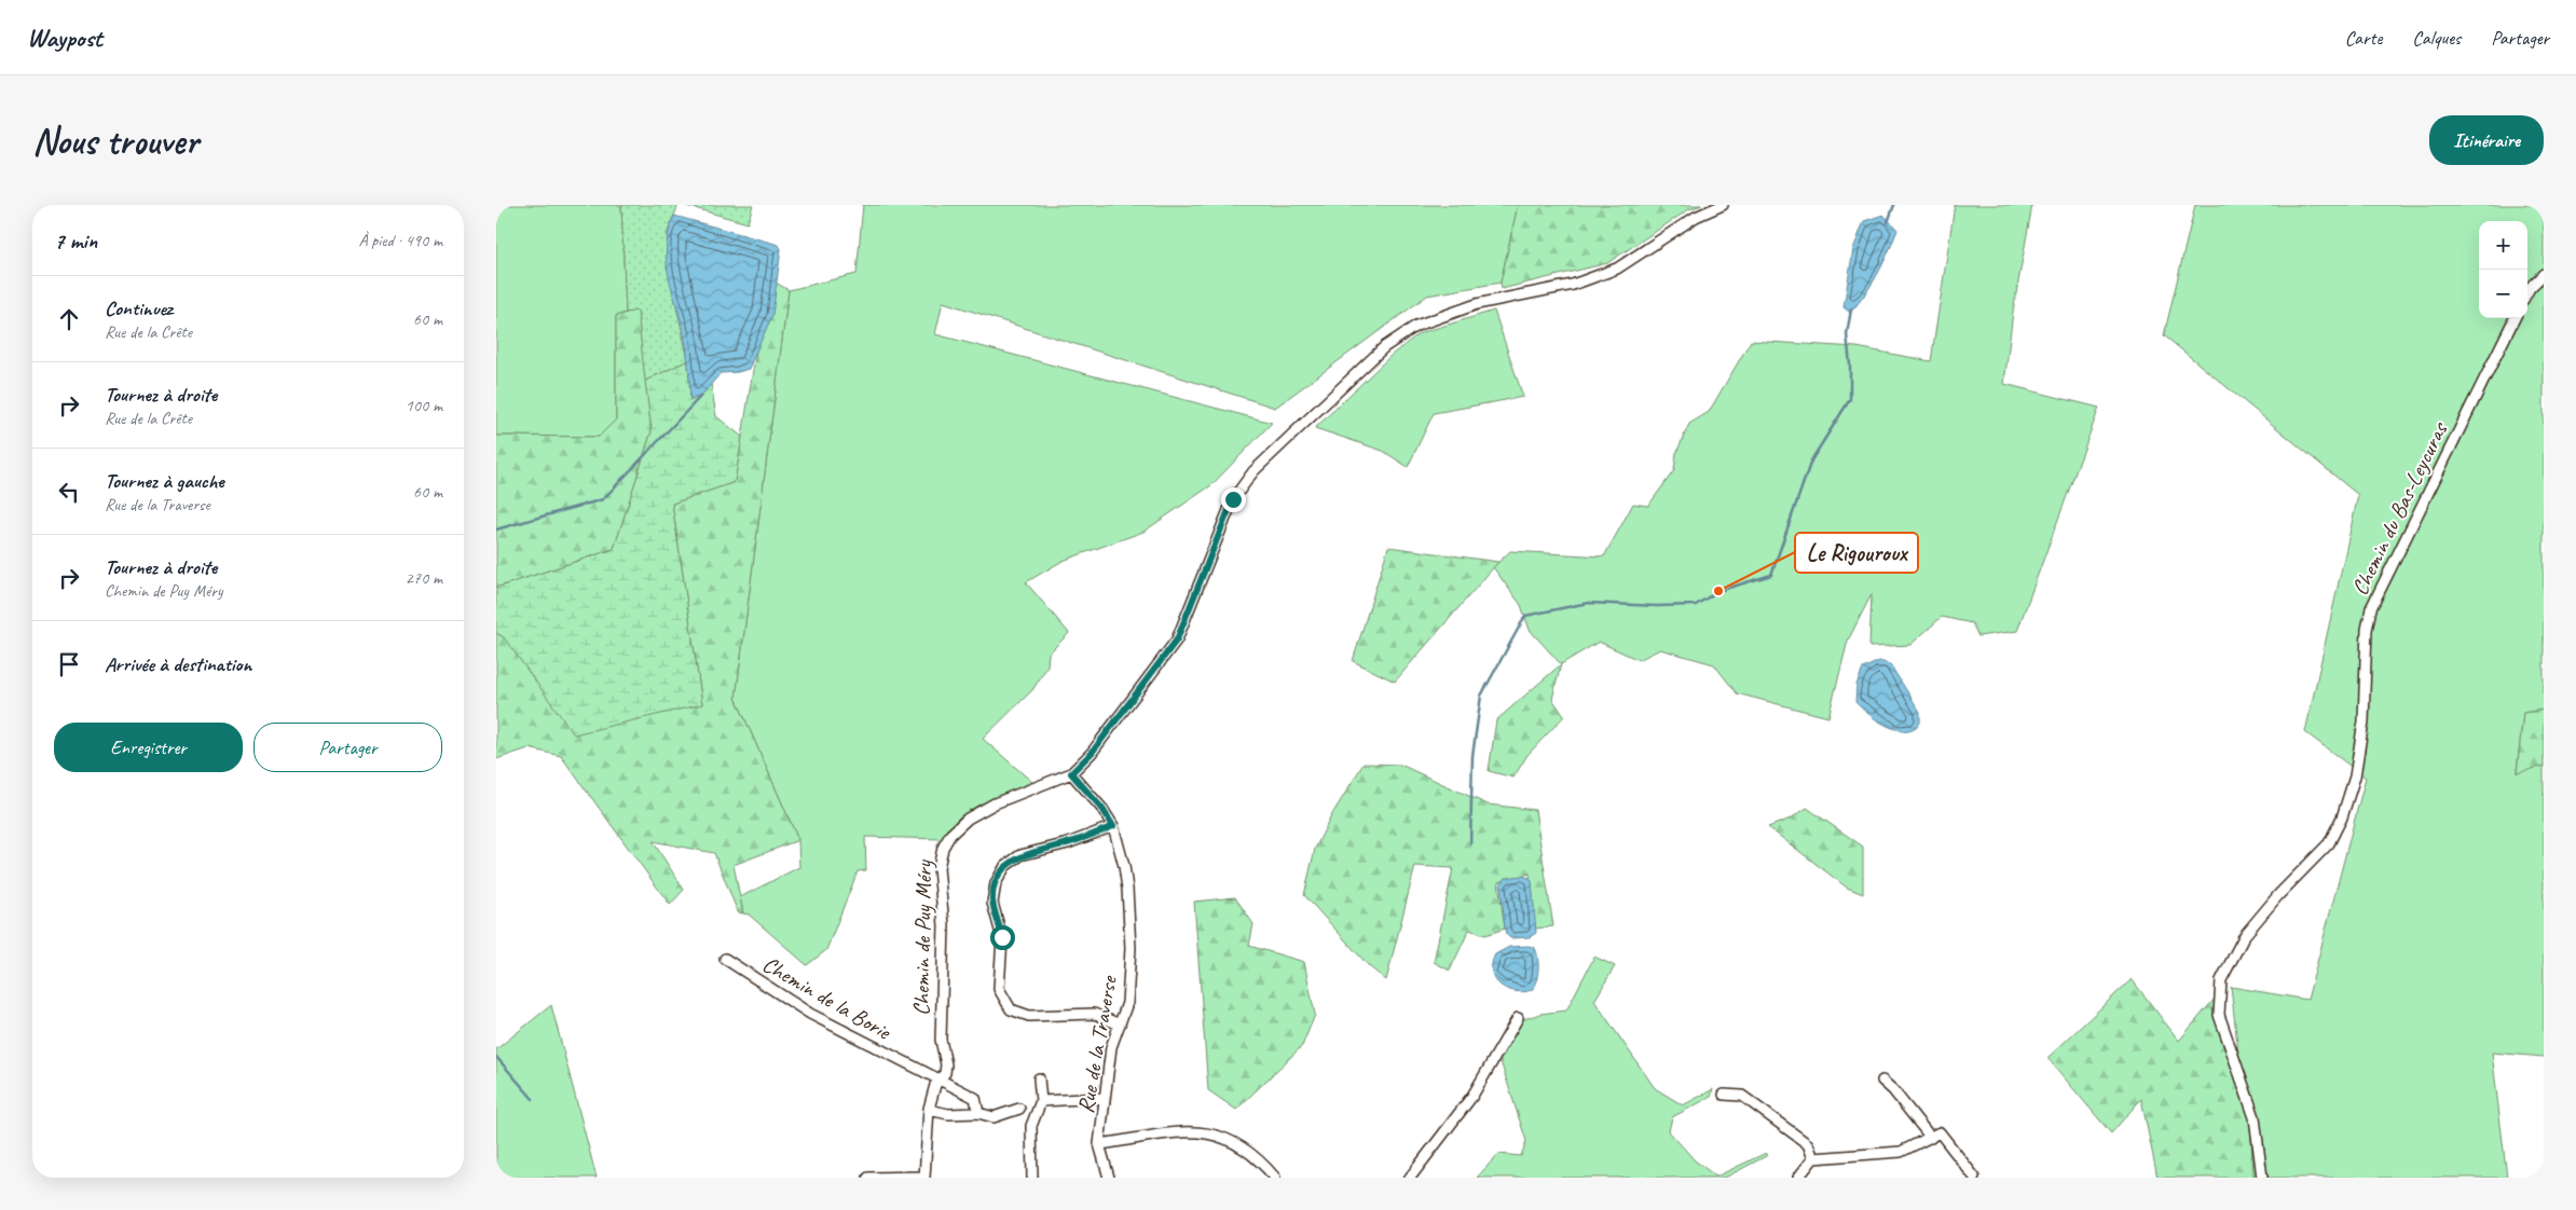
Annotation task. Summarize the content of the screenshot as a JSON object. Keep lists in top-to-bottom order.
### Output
{
  "streets": {
    "street": [
      "Chemin du Bas-Leycuras",
      "Chemin de Puy Méry",
      "Chemin de la Borie",
      "Rue de la Traverse"
    ]
  },
  "crossings": [
    ["Chemin de Puy Méry", "Chemin de la Borie"],
    ["Chemin de Puy Méry", "Rue de la Traverse"]
  ],
  "places": ["Le Rigouroux"],
  "page": {
    "header": "Waypost",
    "nav": ["Carte", "Calques", "Partager"],
    "buttons": [
      "Itinéraire",
      ["Enregistrer", "Partager"]
    ],
    "title": "Nous trouver",
    "heading": ["7 min", "À pied · 490 m"],
    "map_buttons": ["+", "−"],
    "list": [
      ["Continuez", "Rue de la Crête", "60 m"],
      ["Tournez à droite", "Rue de la Crête", "100 m"],
      ["Tournez à gauche", "Rue de la Traverse", "60 m"],
      ["Tournez à droite", "Chemin de Puy Méry", "270 m"],
      "Arrivée à destination"
    ]
  }
}
